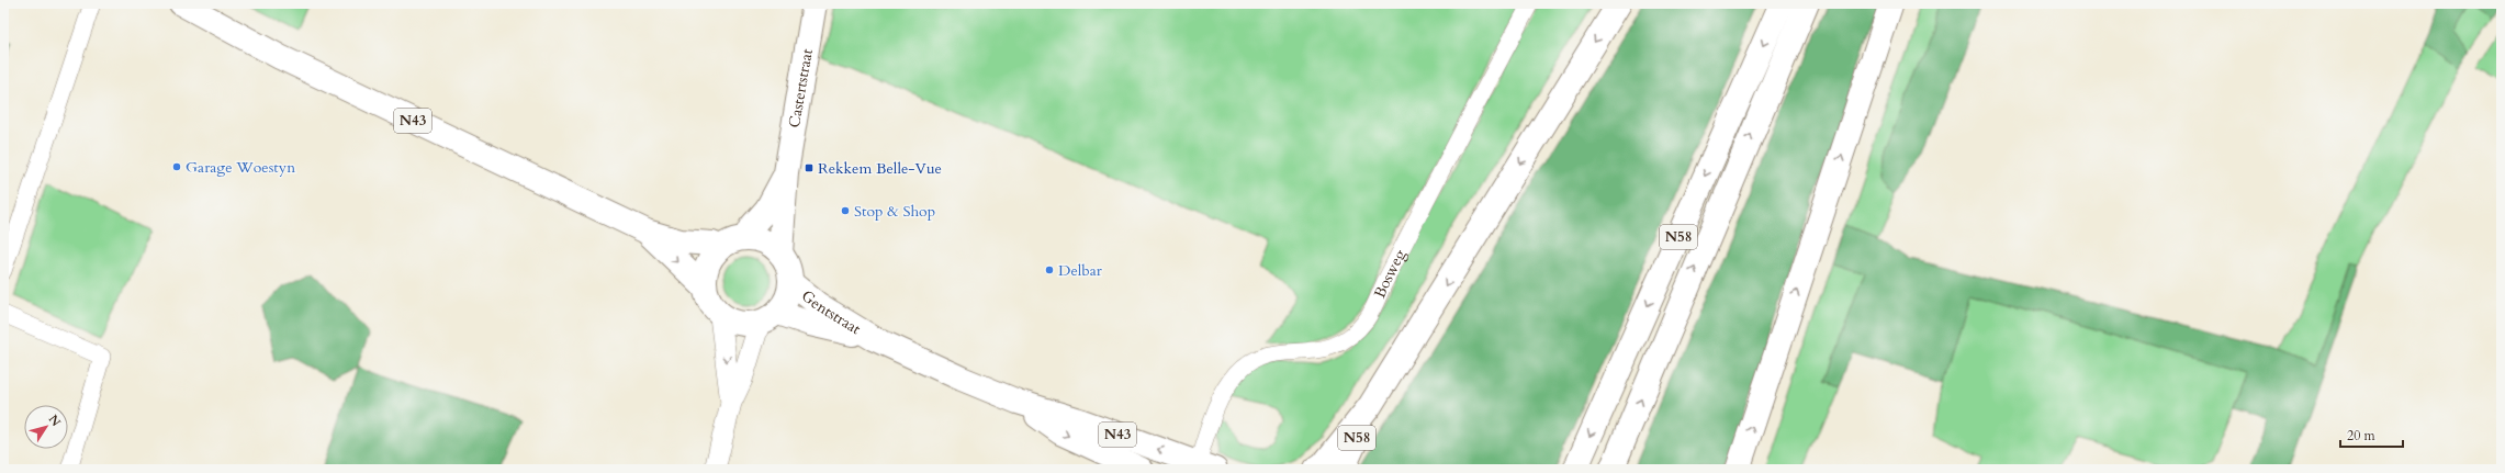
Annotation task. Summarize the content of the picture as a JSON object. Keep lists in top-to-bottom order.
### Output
{
  "streets": {
    "main road": [
      "Castertstraat",
      "N43",
      "N58",
      "Gentstraat"
    ],
    "street": ["Bosweg"]
  },
  "crossings": [
    ["Castertstraat", "N43"],
    ["Castertstraat", "Gentstraat"],
    ["N43", "Bosweg"],
    ["N43", "Gentstraat"]
  ],
  "places": {
    "other": ["Garage Woestyn", "Stop & Shop", "Delbar"],
    "transit": ["Rekkem Belle-Vue"]
  },
  "scale_bar": "20 m",
  "north": "top right"
}
